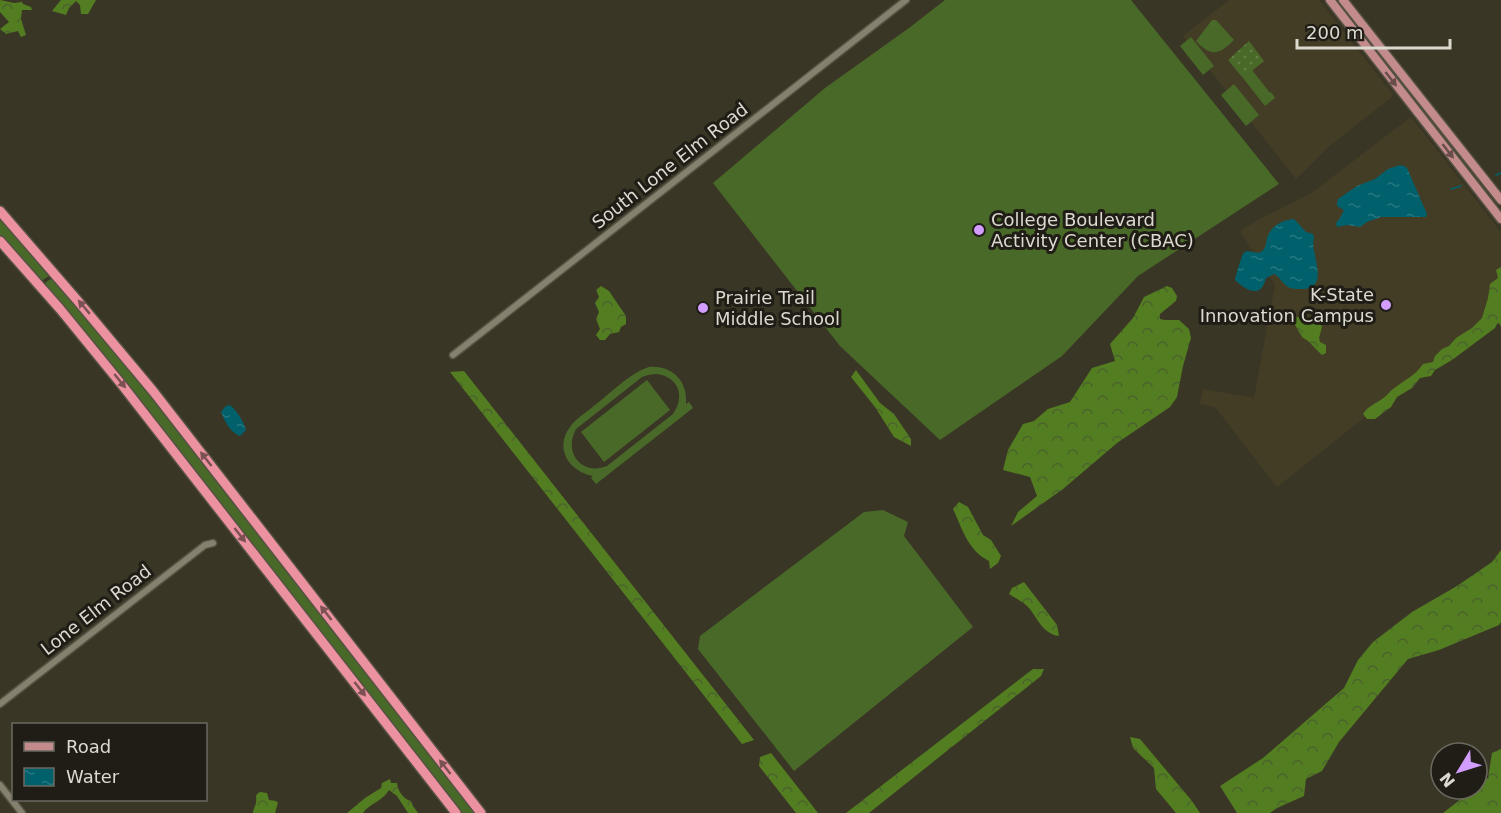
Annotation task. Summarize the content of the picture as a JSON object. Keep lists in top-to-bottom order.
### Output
{
  "streets": {
    "street": ["South Lone Elm Road", "Lone Elm Road"]
  },
  "places": ["College Boulevard Activity Center (CBAC)", "K-State Innovation Campus", "Prairie Trail Middle School"],
  "legend": ["Road", "Water"],
  "scale_bar": "200 m",
  "north": "bottom left"
}
